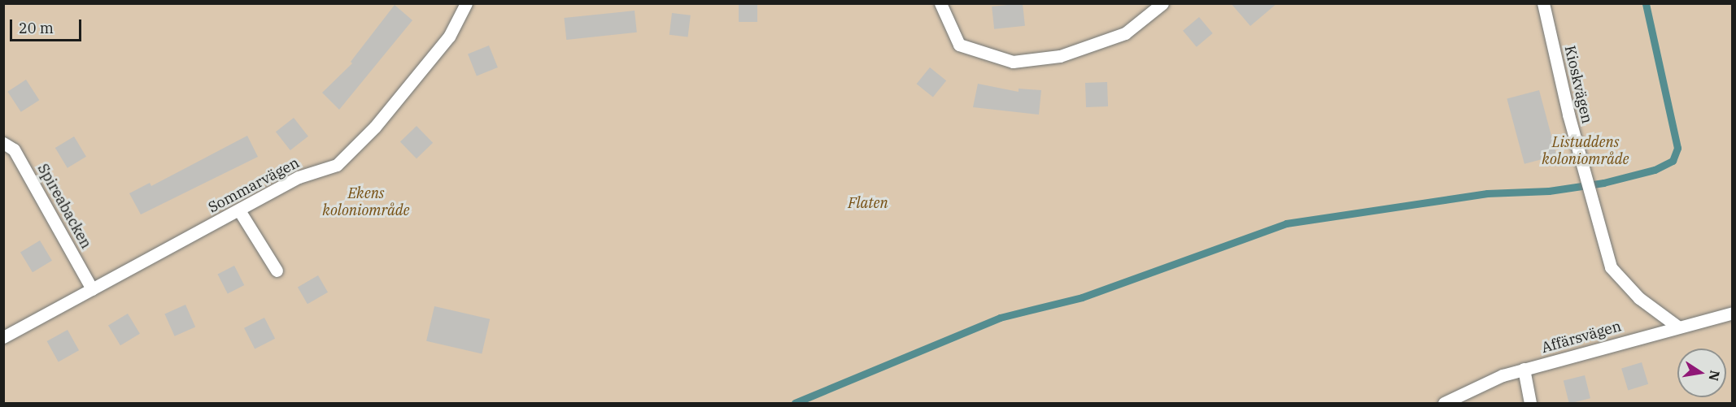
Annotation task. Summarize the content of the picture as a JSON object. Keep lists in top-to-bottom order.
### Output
{
  "streets": {
    "lane": [
      "Kioskvägen",
      "Sommarvägen",
      "Spireabacken",
      "Affärsvägen"
    ]
  },
  "crossings": [
    ["Kioskvägen", "Affärsvägen"],
    ["Sommarvägen", "Spireabacken"]
  ],
  "parks": ["Listuddens koloniområde", "Ekens koloniområde", "Flaten"],
  "scale_bar": "20 m",
  "north": "right"
}
